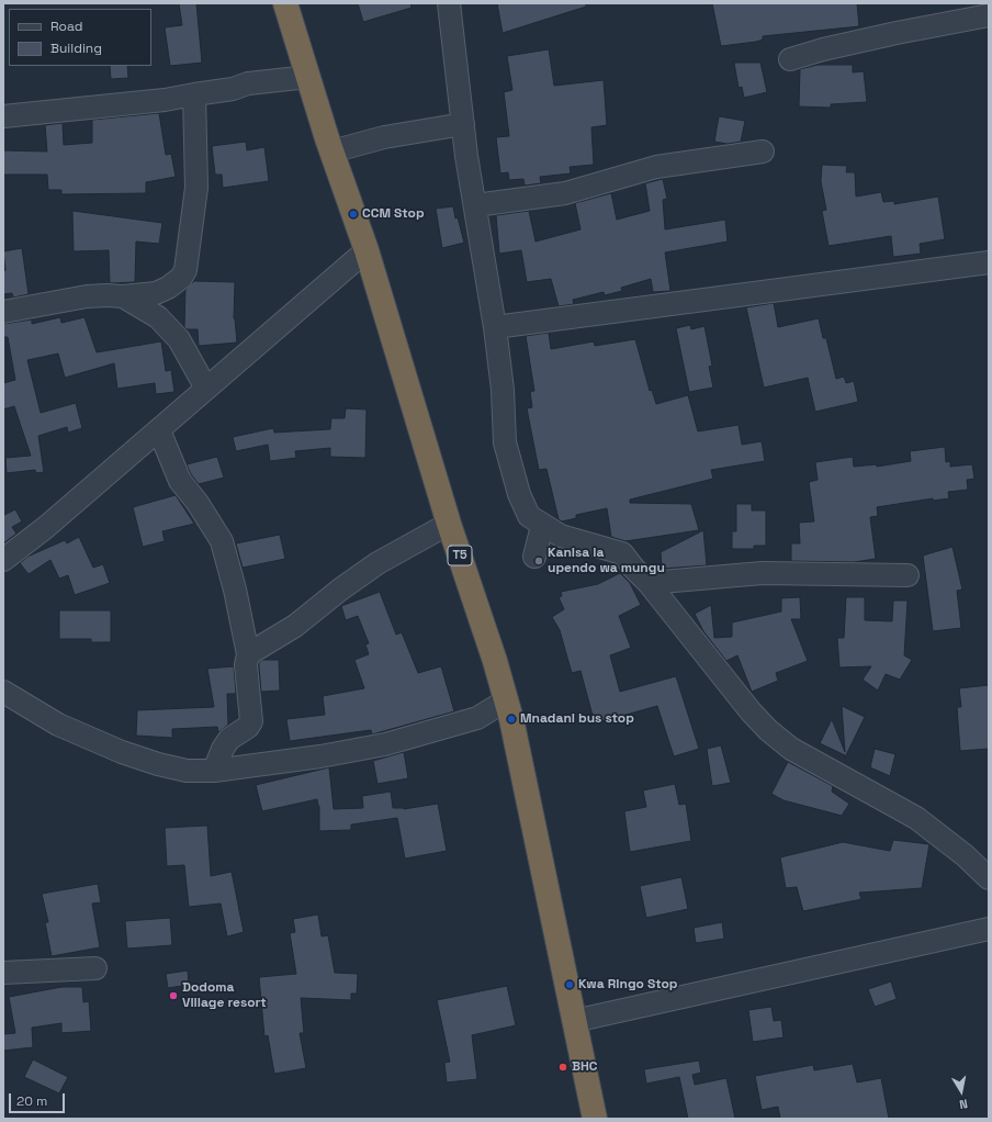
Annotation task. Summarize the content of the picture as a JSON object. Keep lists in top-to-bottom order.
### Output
{
  "streets": {
    "highway": ["T5"]
  },
  "places": [
    "CCM Stop",
    "Kanisa la upendo wa mungu",
    "Mnadani bus stop",
    "Kwa Ringo Stop",
    "Dodoma Village resort",
    "BHC"
  ],
  "legend": ["Road", "Building"],
  "scale_bar": "20 m",
  "north": "bottom"
}
